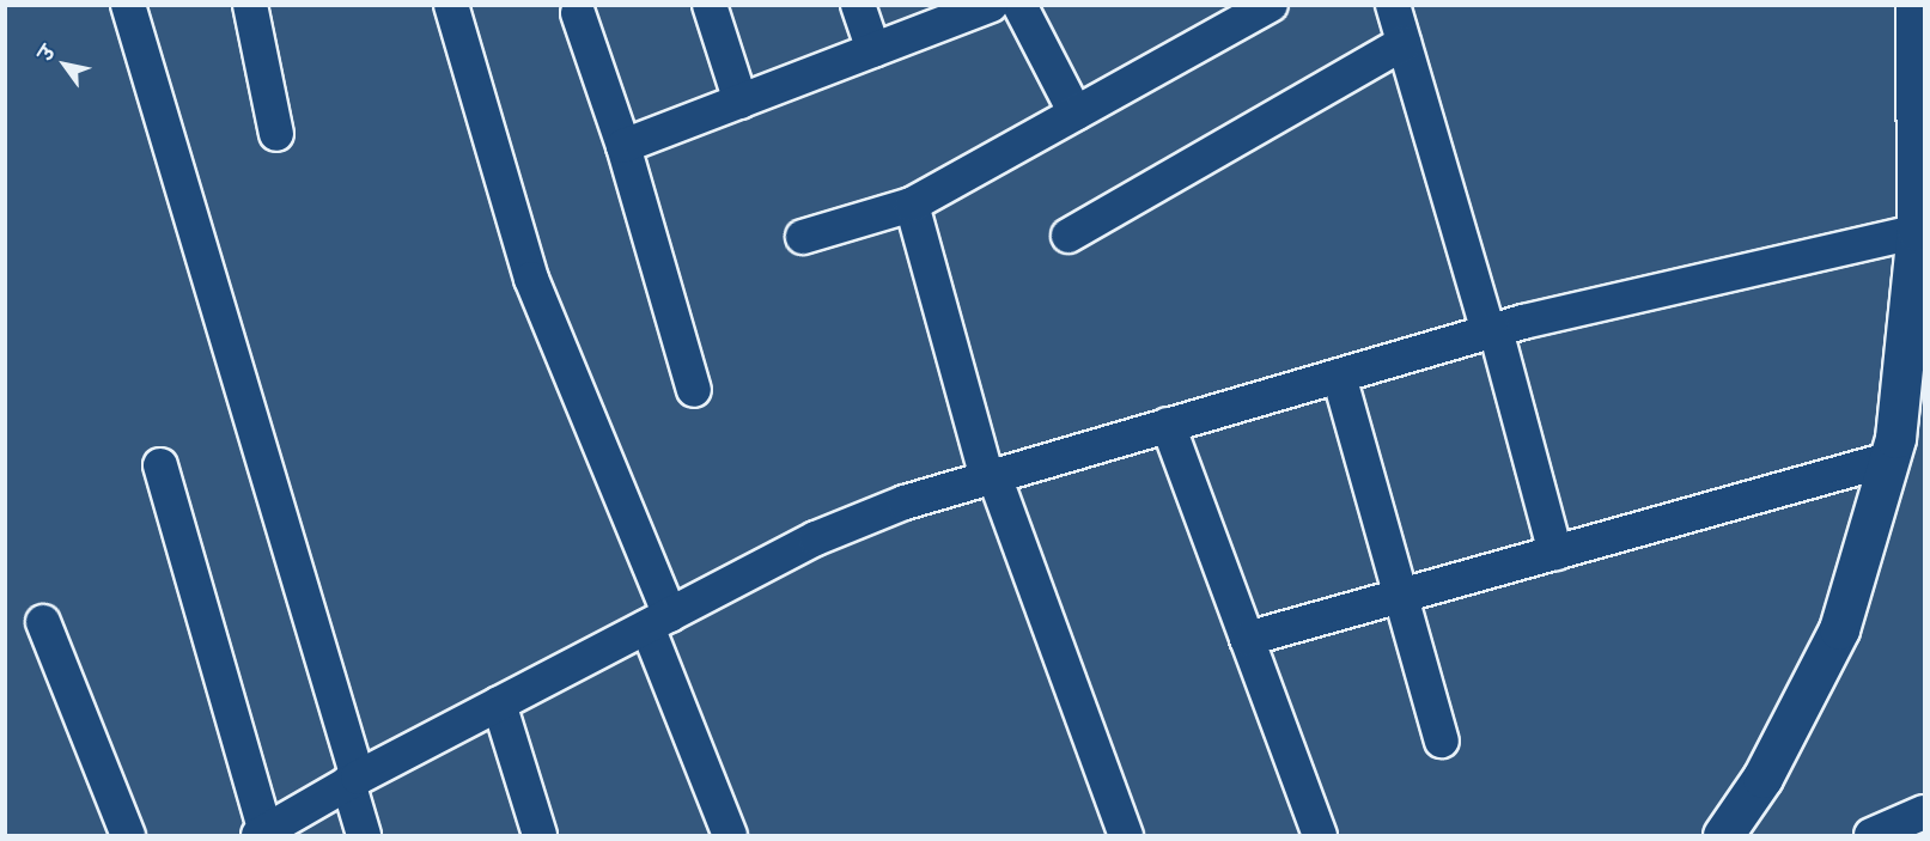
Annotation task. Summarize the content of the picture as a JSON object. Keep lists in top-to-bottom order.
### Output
{
  "north": "top left"
}
